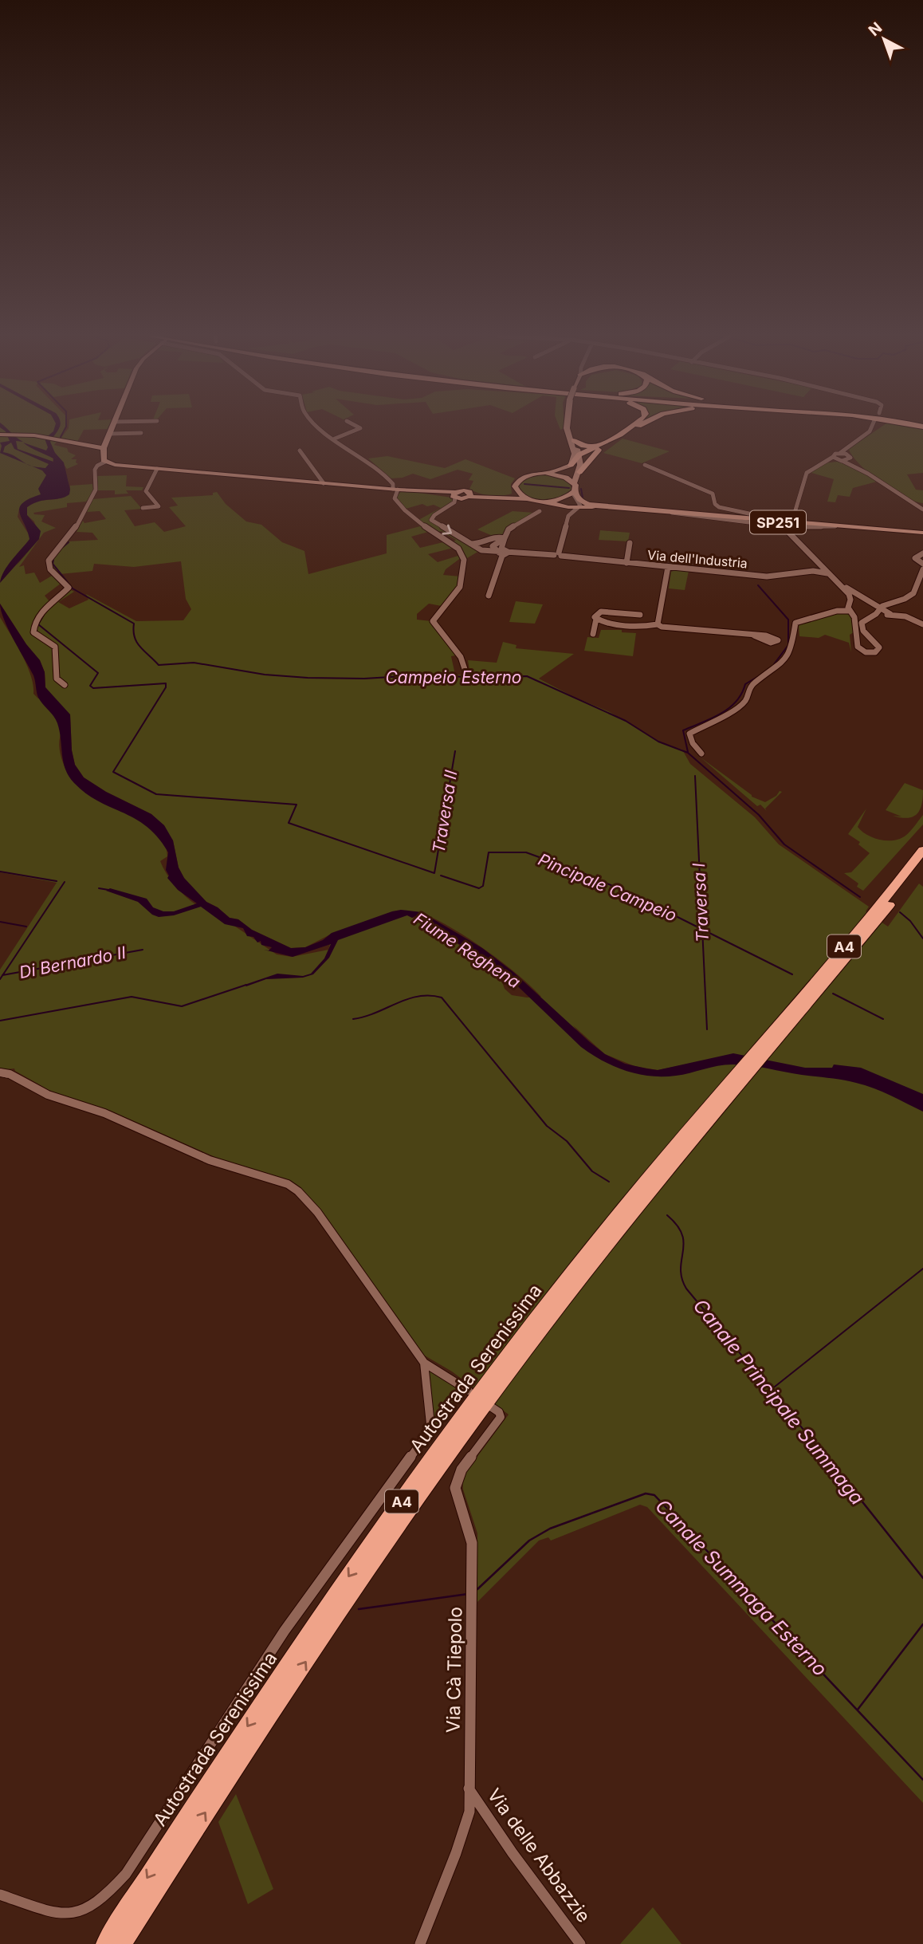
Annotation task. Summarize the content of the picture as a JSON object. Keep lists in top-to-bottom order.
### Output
{
  "streets": {
    "highway": ["A4", "Autostrada Serenissima"],
    "main road": ["SP251"],
    "street": ["Via dell'Industria", "Via Cà Tiepolo", "Via delle Abbazzie"]
  },
  "crossings": [
    ["Via Cà Tiepolo", "Via delle Abbazzie"]
  ],
  "water": [
    "Campeio Esterno",
    "Traversa II",
    "Pincipale Campeio",
    "Traversa I",
    "Fiume Reghena",
    "Di Bernardo II",
    "Canale Principale Summaga",
    "Canale Summaga Esterno"
  ],
  "north": "top left"
}
